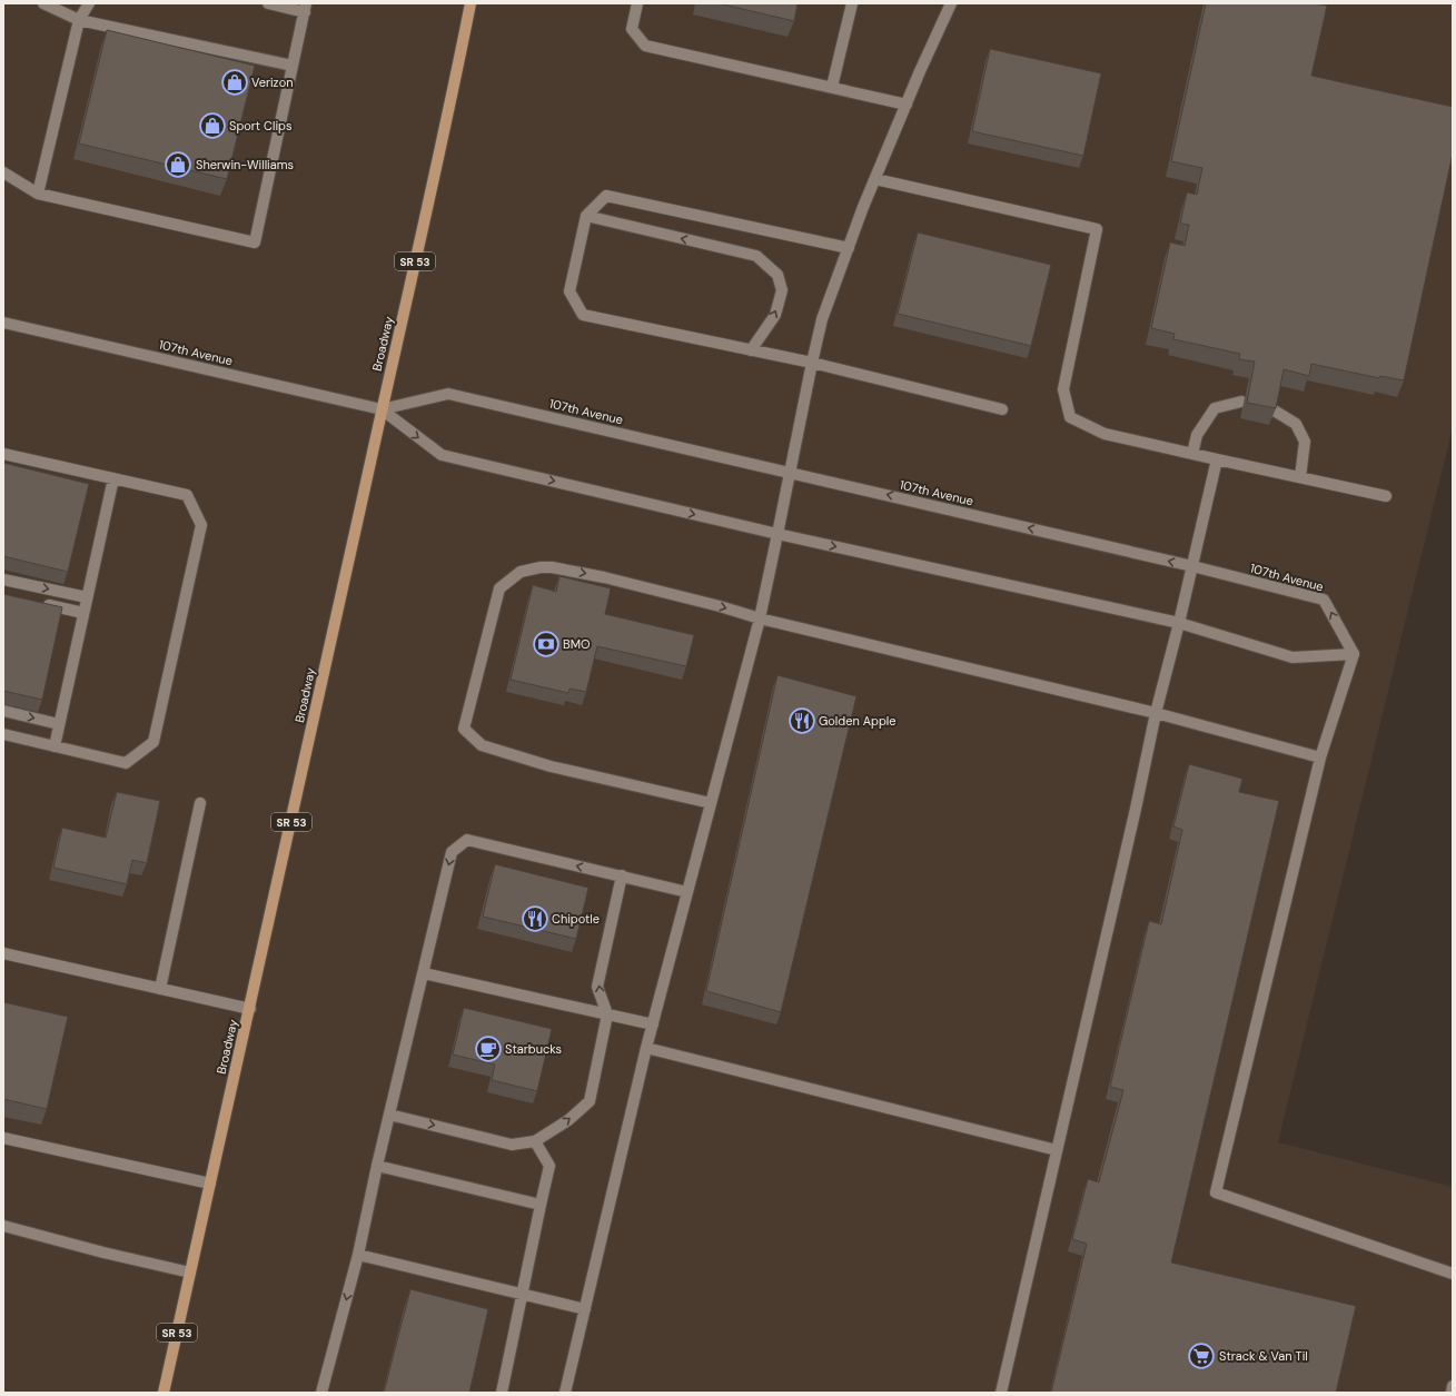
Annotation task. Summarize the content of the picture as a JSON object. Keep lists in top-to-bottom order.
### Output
{
  "streets": {
    "main road": ["SR 53", "Broadway"],
    "street": ["107th Avenue"]
  },
  "crossings": [
    ["Broadway", "107th Avenue"]
  ],
  "places": {
    "shop": ["Verizon", "Sport Clips", "Sherwin-Williams"],
    "bank": ["BMO"],
    "restaurant": ["Golden Apple", "Chipotle"],
    "cafe": ["Starbucks"],
    "supermarket": ["Strack & Van Til"]
  }
}
